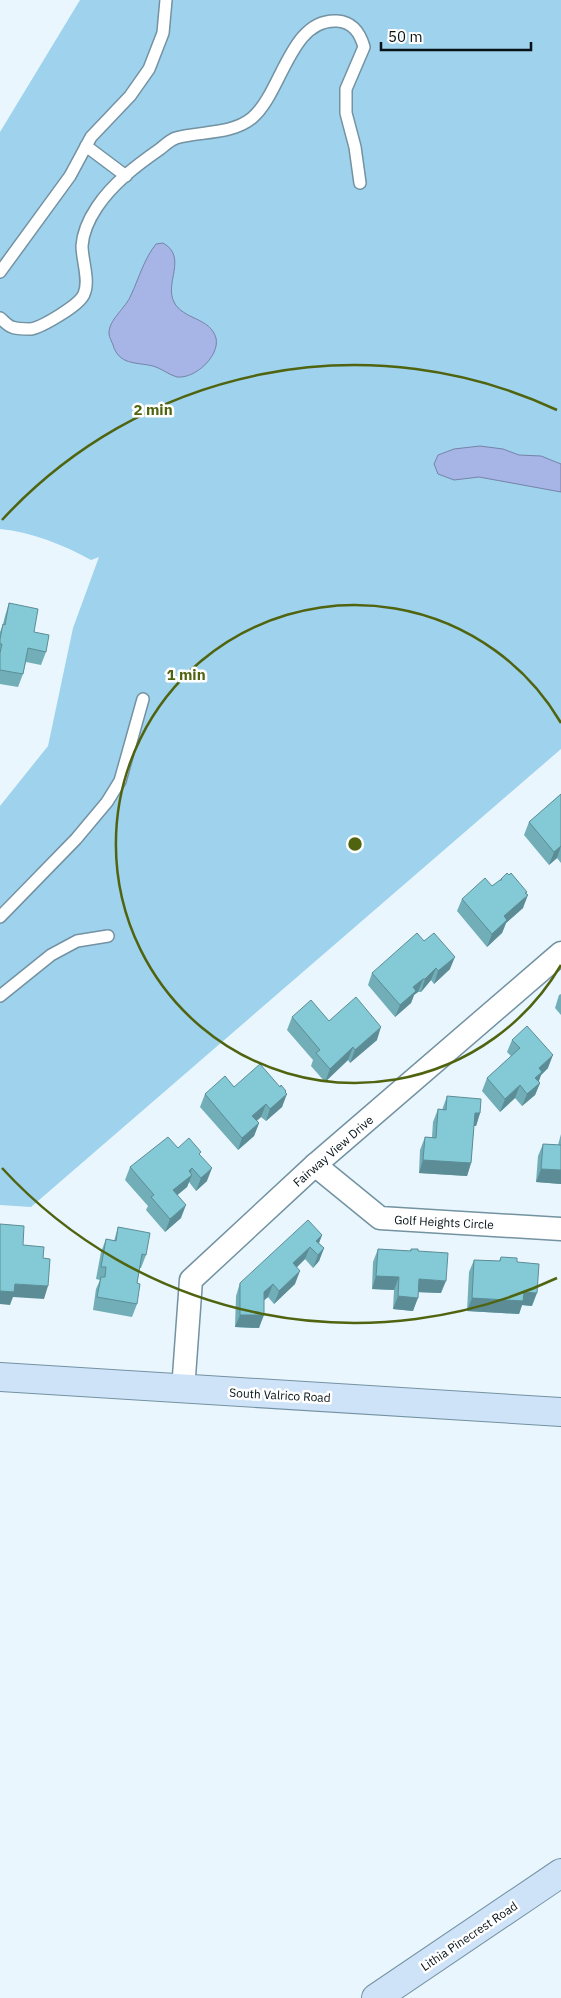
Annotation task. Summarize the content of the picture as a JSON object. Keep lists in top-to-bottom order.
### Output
{
  "streets": {
    "street": [
      "Fairway View Drive",
      "Golf Heights Circle",
      "South Valrico Road",
      "Lithia Pinecrest Road"
    ]
  },
  "crossings": [
    ["Fairway View Drive", "Golf Heights Circle"],
    ["Fairway View Drive", "South Valrico Road"]
  ],
  "scale_bar": "50 m",
  "rings": ["2 min", "1 min"]
}
